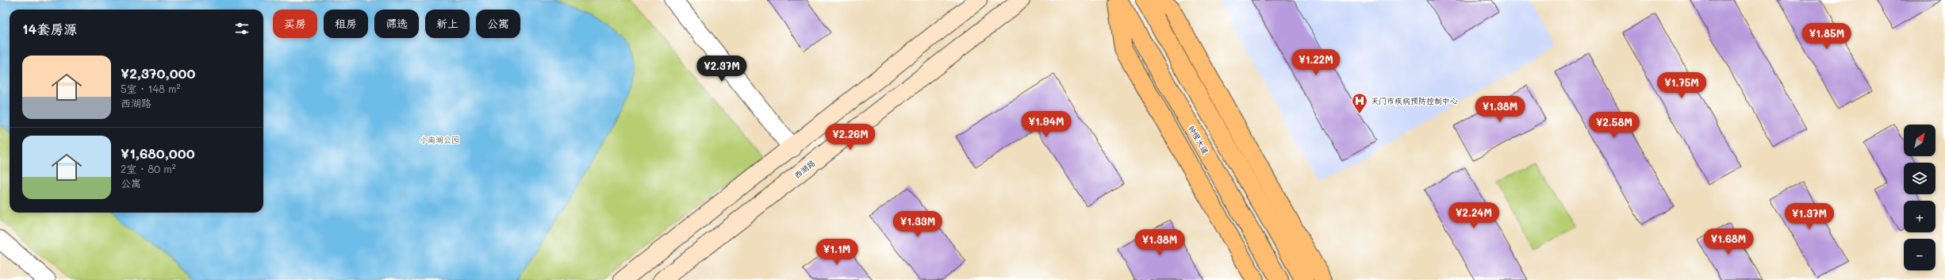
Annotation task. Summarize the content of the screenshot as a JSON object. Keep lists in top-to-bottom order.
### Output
{
  "streets": {
    "highway": ["钟惺大道"],
    "main road": ["西湖路"]
  },
  "parks": ["小南湖公园"],
  "places": {
    "hospital": ["天门市疾病预防控制中心"]
  },
  "north": "top right",
  "page": {
    "chip": [
      "买房",
      "租房",
      "筛选",
      "新上",
      "公寓"
    ],
    "heading": "14套房源",
    "price": [
      "¥1.85M",
      "¥1.22M",
      "¥2.37M",
      "¥1.75M",
      "¥1.38M",
      "¥1.94M",
      "¥2.58M",
      "¥2.26M",
      "¥2.24M",
      "¥1.37M",
      "¥1.33M",
      "¥1.68M",
      "¥1.38M",
      "¥1.1M"
    ],
    "list": [
      {
        "name": "¥2,370,000",
        "note": "5室 · 148 m² · 西湖路"
      },
      {
        "name": "¥1,680,000",
        "note": "2室 · 80 m² · 公寓"
      }
    ],
    "map_buttons": ["+", "−"]
  }
}
